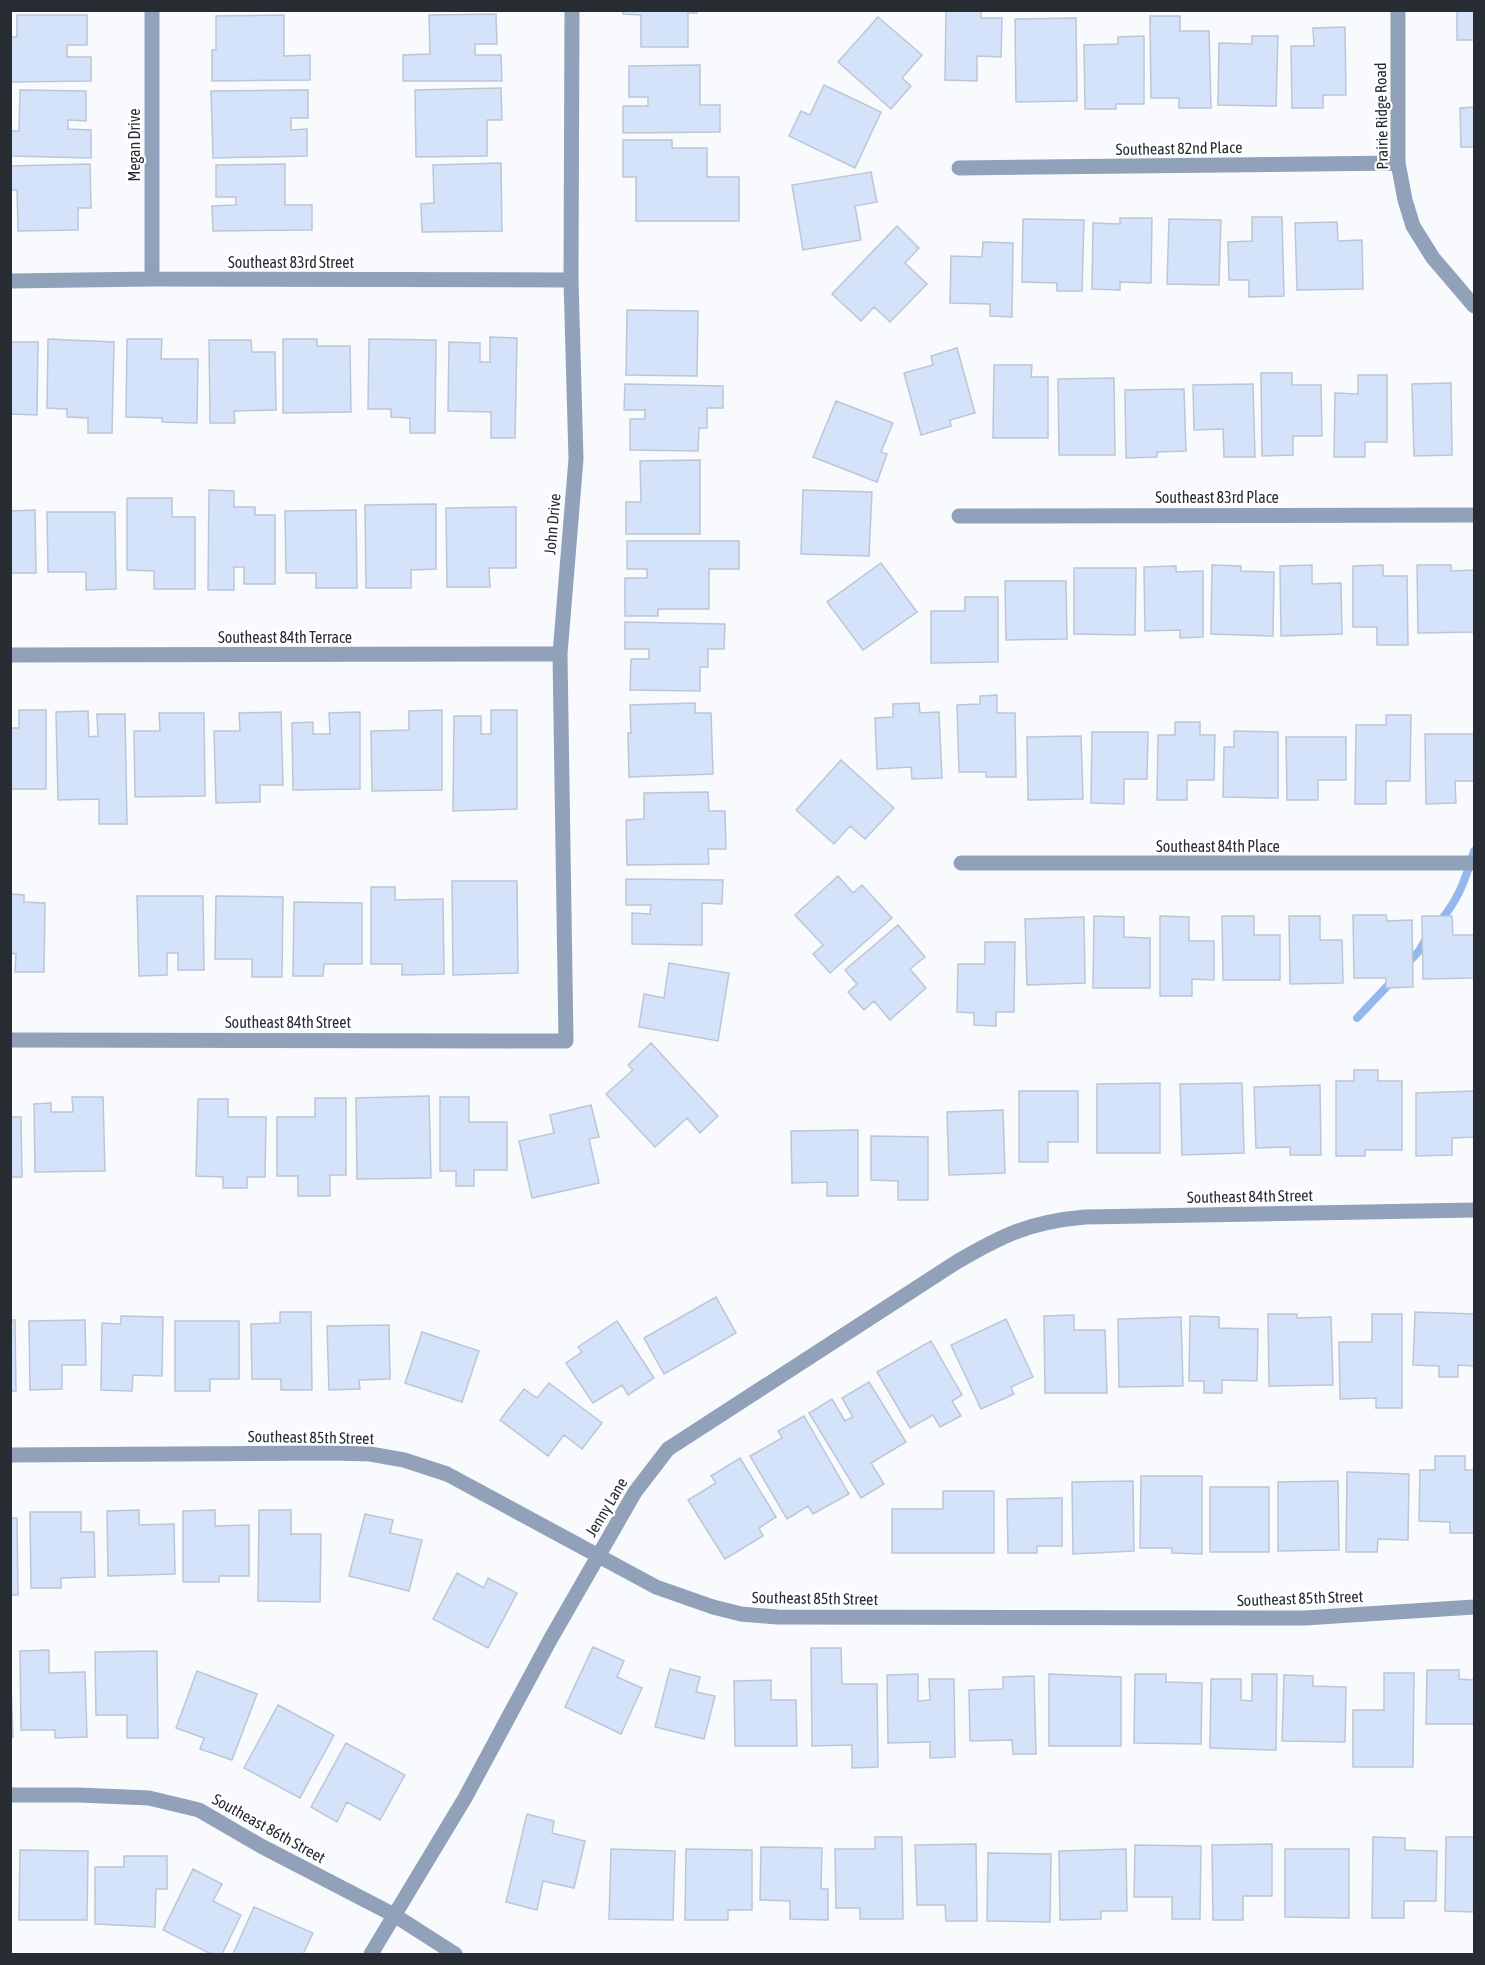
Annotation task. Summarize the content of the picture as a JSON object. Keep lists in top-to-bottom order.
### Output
{
  "streets": {
    "street": [
      "Prairie Ridge Road",
      "Megan Drive",
      "Southeast 82nd Place",
      "Southeast 83rd Street",
      "Southeast 83rd Place",
      "John Drive",
      "Southeast 84th Terrace",
      "Southeast 84th Place",
      "Southeast 84th Street",
      "Southeast 85th Street",
      "Jenny Lane",
      "Southeast 86th Street"
    ]
  },
  "crossings": [
    ["Prairie Ridge Road", "Southeast 82nd Place"],
    ["Megan Drive", "Southeast 83rd Street"],
    ["Southeast 83rd Street", "John Drive"],
    ["John Drive", "Southeast 84th Terrace"],
    ["John Drive", "Southeast 84th Street"],
    ["Southeast 84th Street", "Jenny Lane"],
    ["Southeast 85th Street", "Jenny Lane"],
    ["Jenny Lane", "Southeast 86th Street"]
  ]
}
